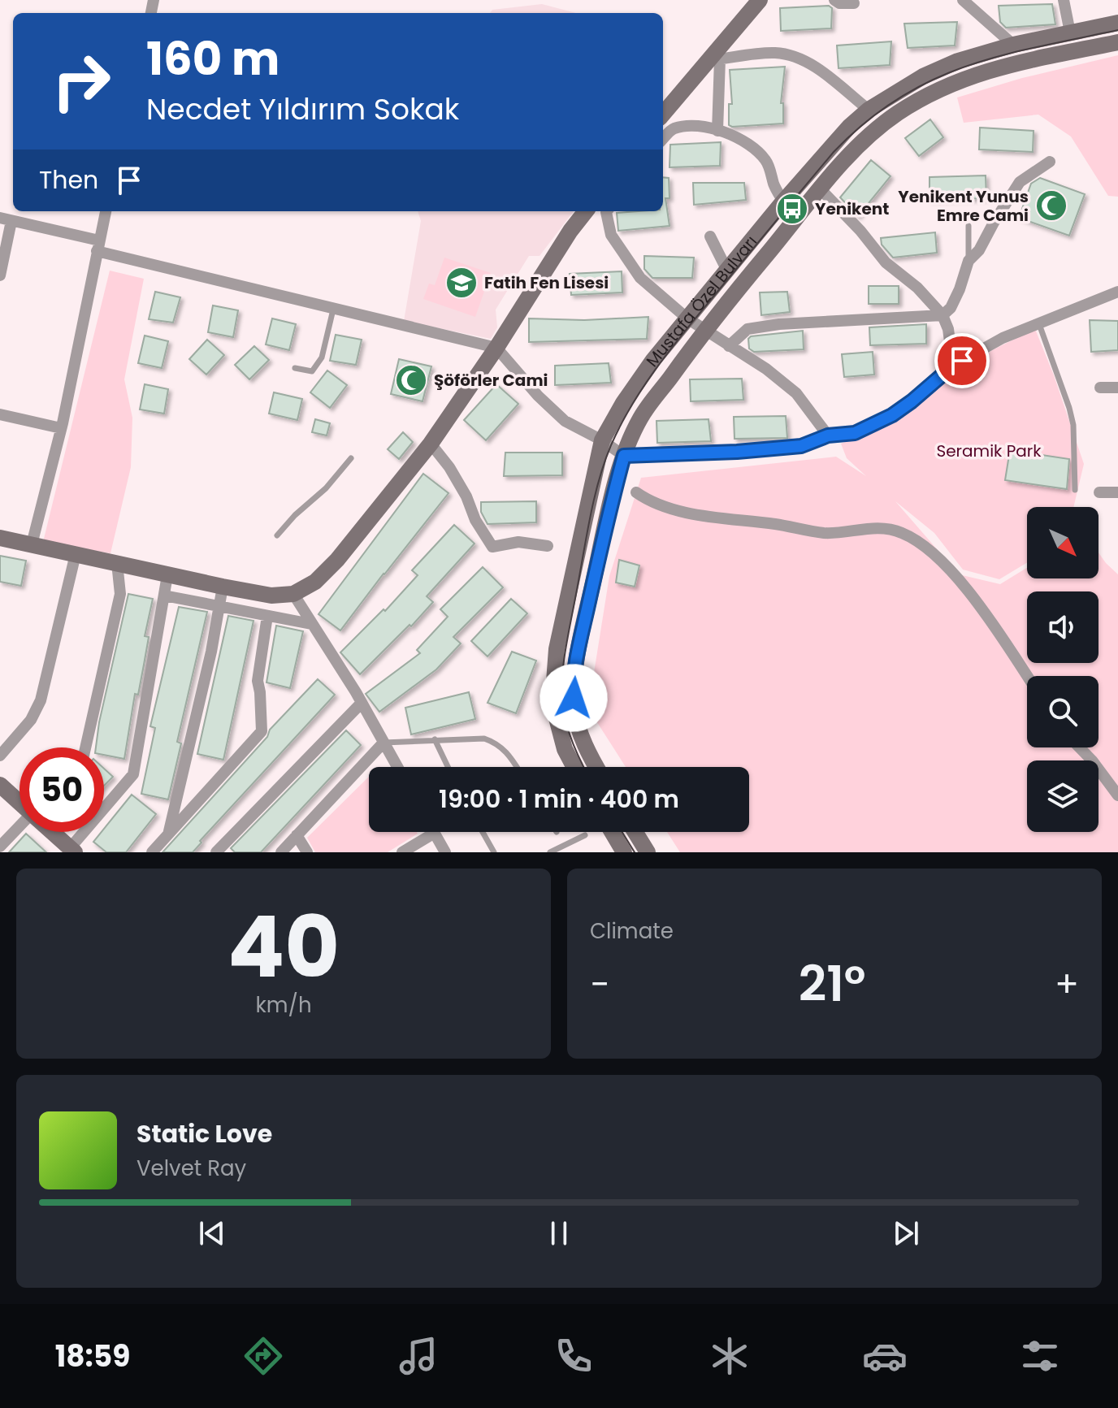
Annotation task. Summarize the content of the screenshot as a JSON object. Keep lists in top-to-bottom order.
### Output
{
  "streets": {
    "main road": ["Mustafa Özel Bulvarı"]
  },
  "parks": ["Seramik Park"],
  "places": {
    "mosque": ["Yenikent Yunus Emre Cami", "Şöförler Cami"],
    "bus stop": ["Yenikent"],
    "school or university": ["Fatih Fen Lisesi"]
  },
  "north": "bottom right",
  "page": {
    "turn": ["160 m", "Necdet Yıldırım Sokak"],
    "then": "Then",
    "limit": "50",
    "trip": "19:00 · 1 min · 400 m",
    "tile": [
      ["40", "km/h"],
      "Climate"
    ],
    "heat": ["−", "21°", "+"],
    "song": ["Static Love", "Velvet Ray"],
    "tabs": "18:59"
  }
}
